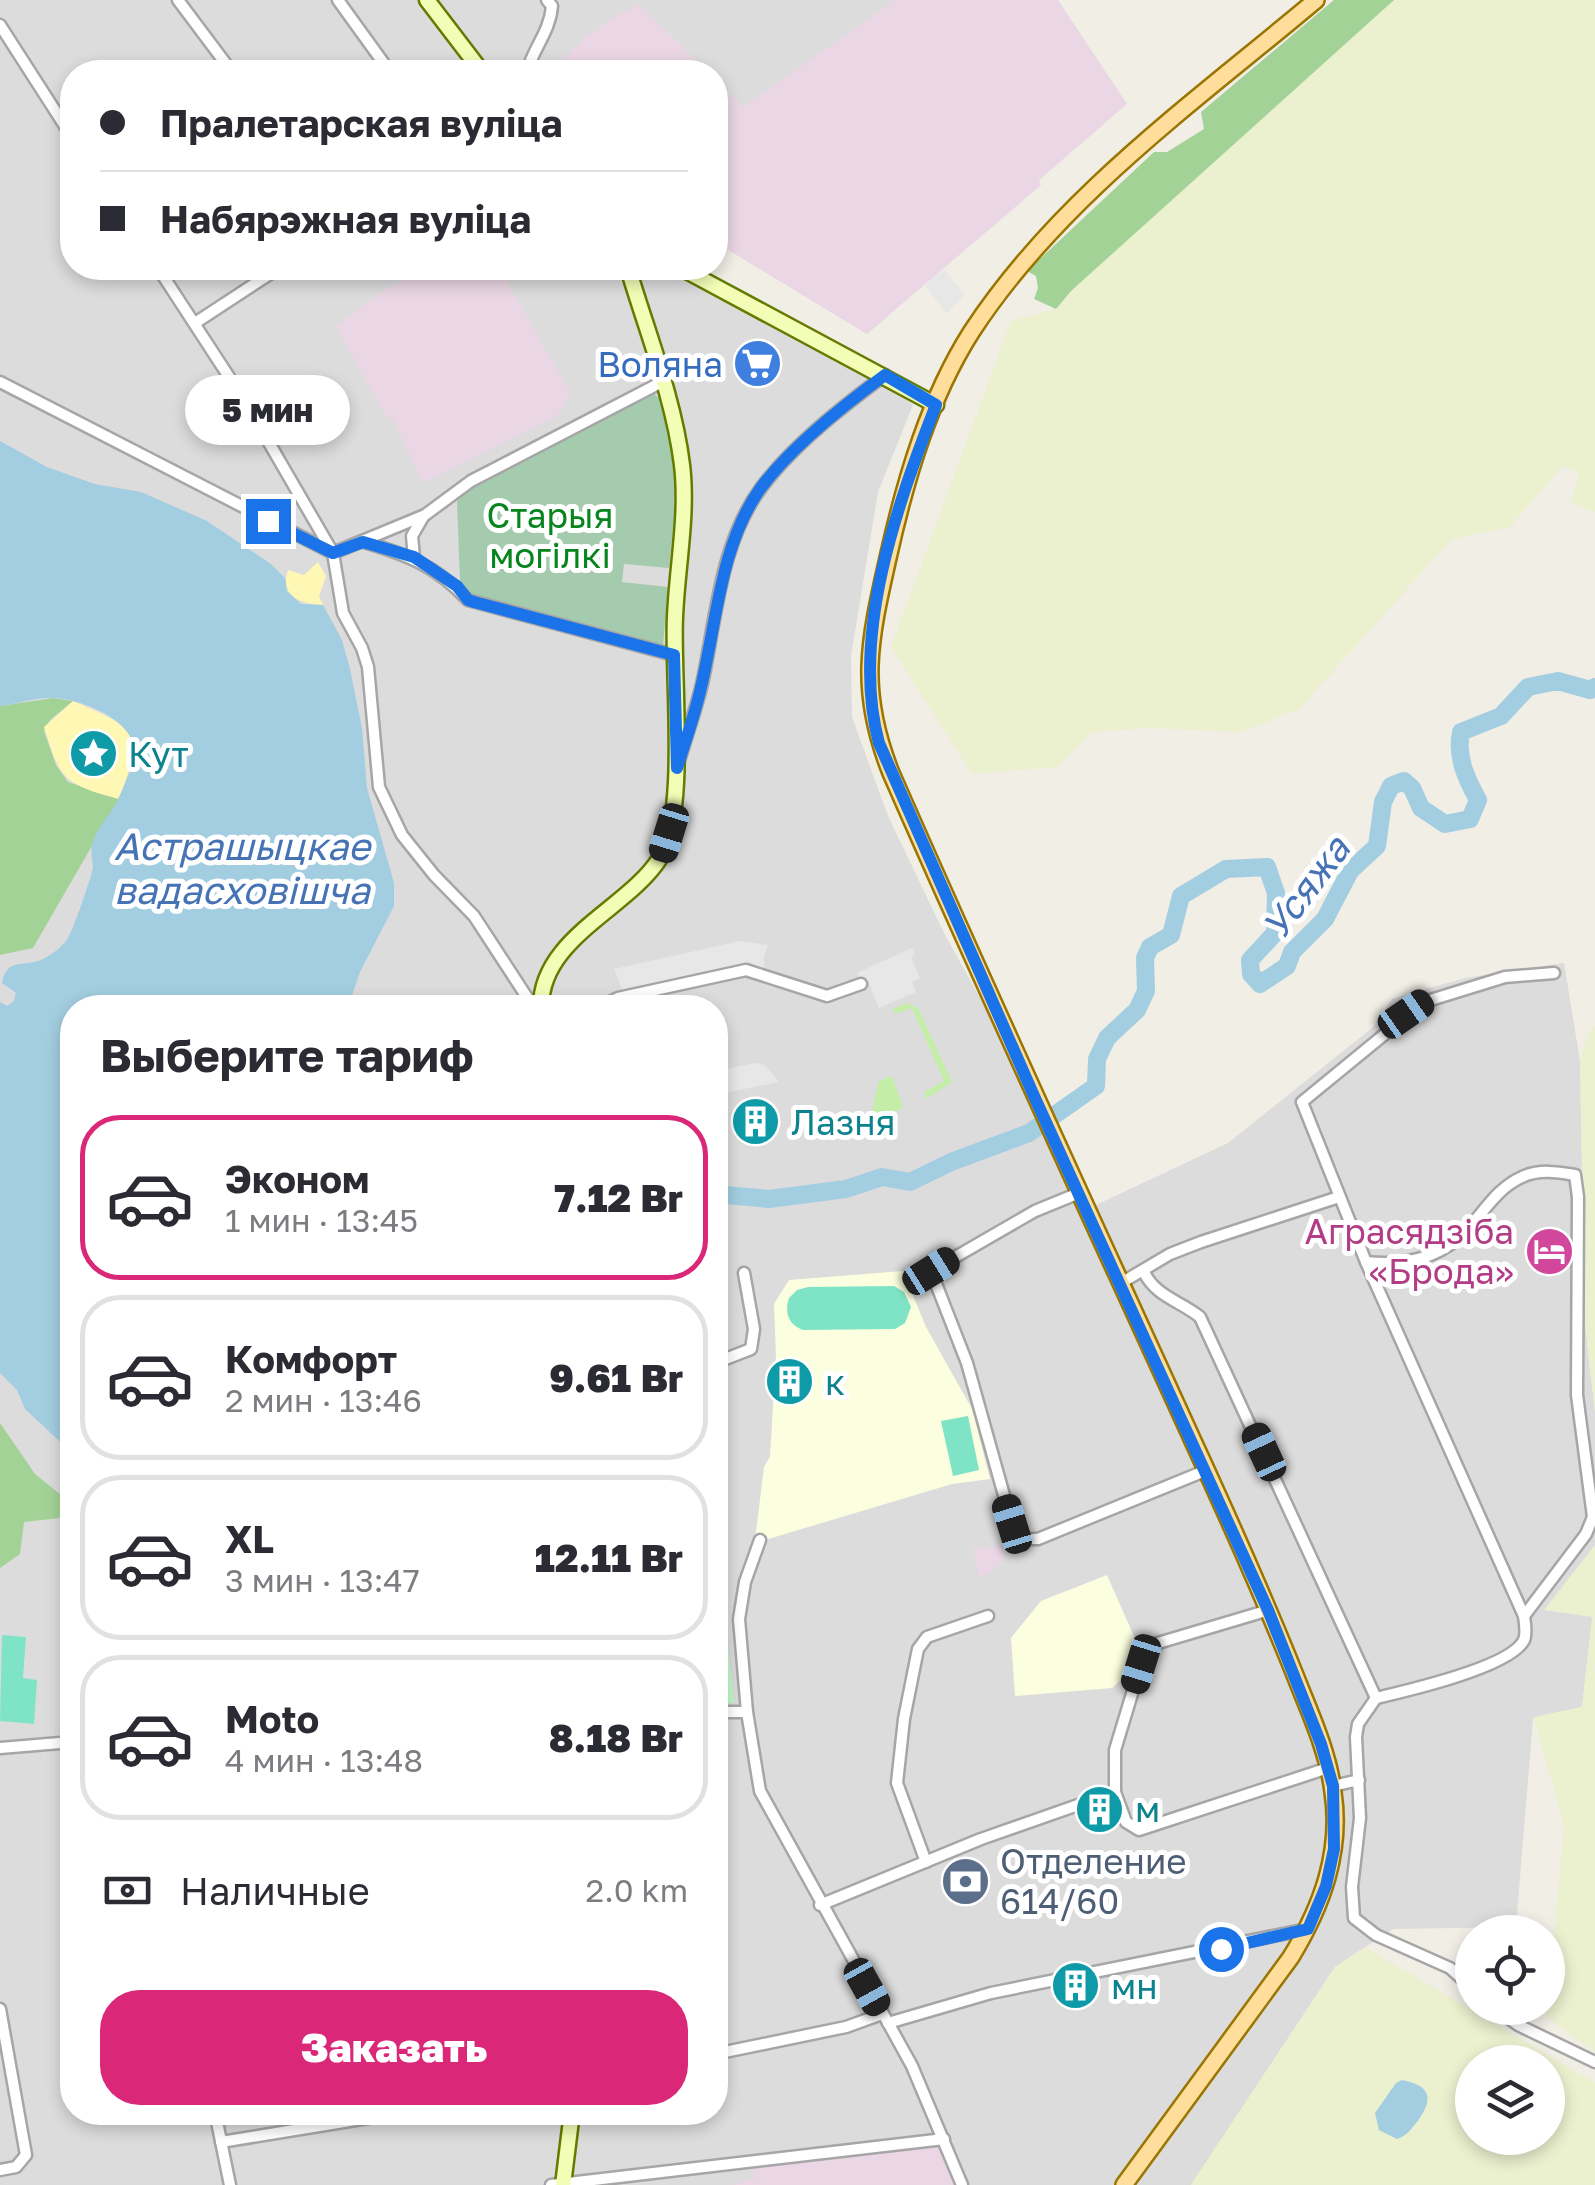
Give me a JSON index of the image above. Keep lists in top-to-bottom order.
{
  "water": ["Астрашыцкае вадасховішча", "Усяжа"],
  "parks": ["Старыя могілкі"],
  "places": {
    "supermarket": ["Воляна"],
    "place": ["Кут"],
    "building": [
      "Лазня",
      "к",
      "м",
      "мн"
    ],
    "hotel": ["Аграсядзіба «Брода»"],
    "bank": ["Отделение 614/60"]
  },
  "page": {
    "banner": ["Пралетарская вуліца", "Набярэжная вуліца"],
    "bubble": "5 мин",
    "heading": "Выберите тариф",
    "list": [
      {
        "name": "Эконом",
        "note": "1 мин · 13:45",
        "value": "7.12 Br"
      },
      {
        "name": "Комфорт",
        "note": "2 мин · 13:46",
        "value": "9.61 Br"
      },
      {
        "name": "XL",
        "note": "3 мин · 13:47",
        "value": "12.11 Br"
      },
      {
        "name": "Moto",
        "note": "4 мин · 13:48",
        "value": "8.18 Br"
      }
    ],
    "pay": ["Наличные", "2.0 km"],
    "buttons": "Заказать"
  }
}
